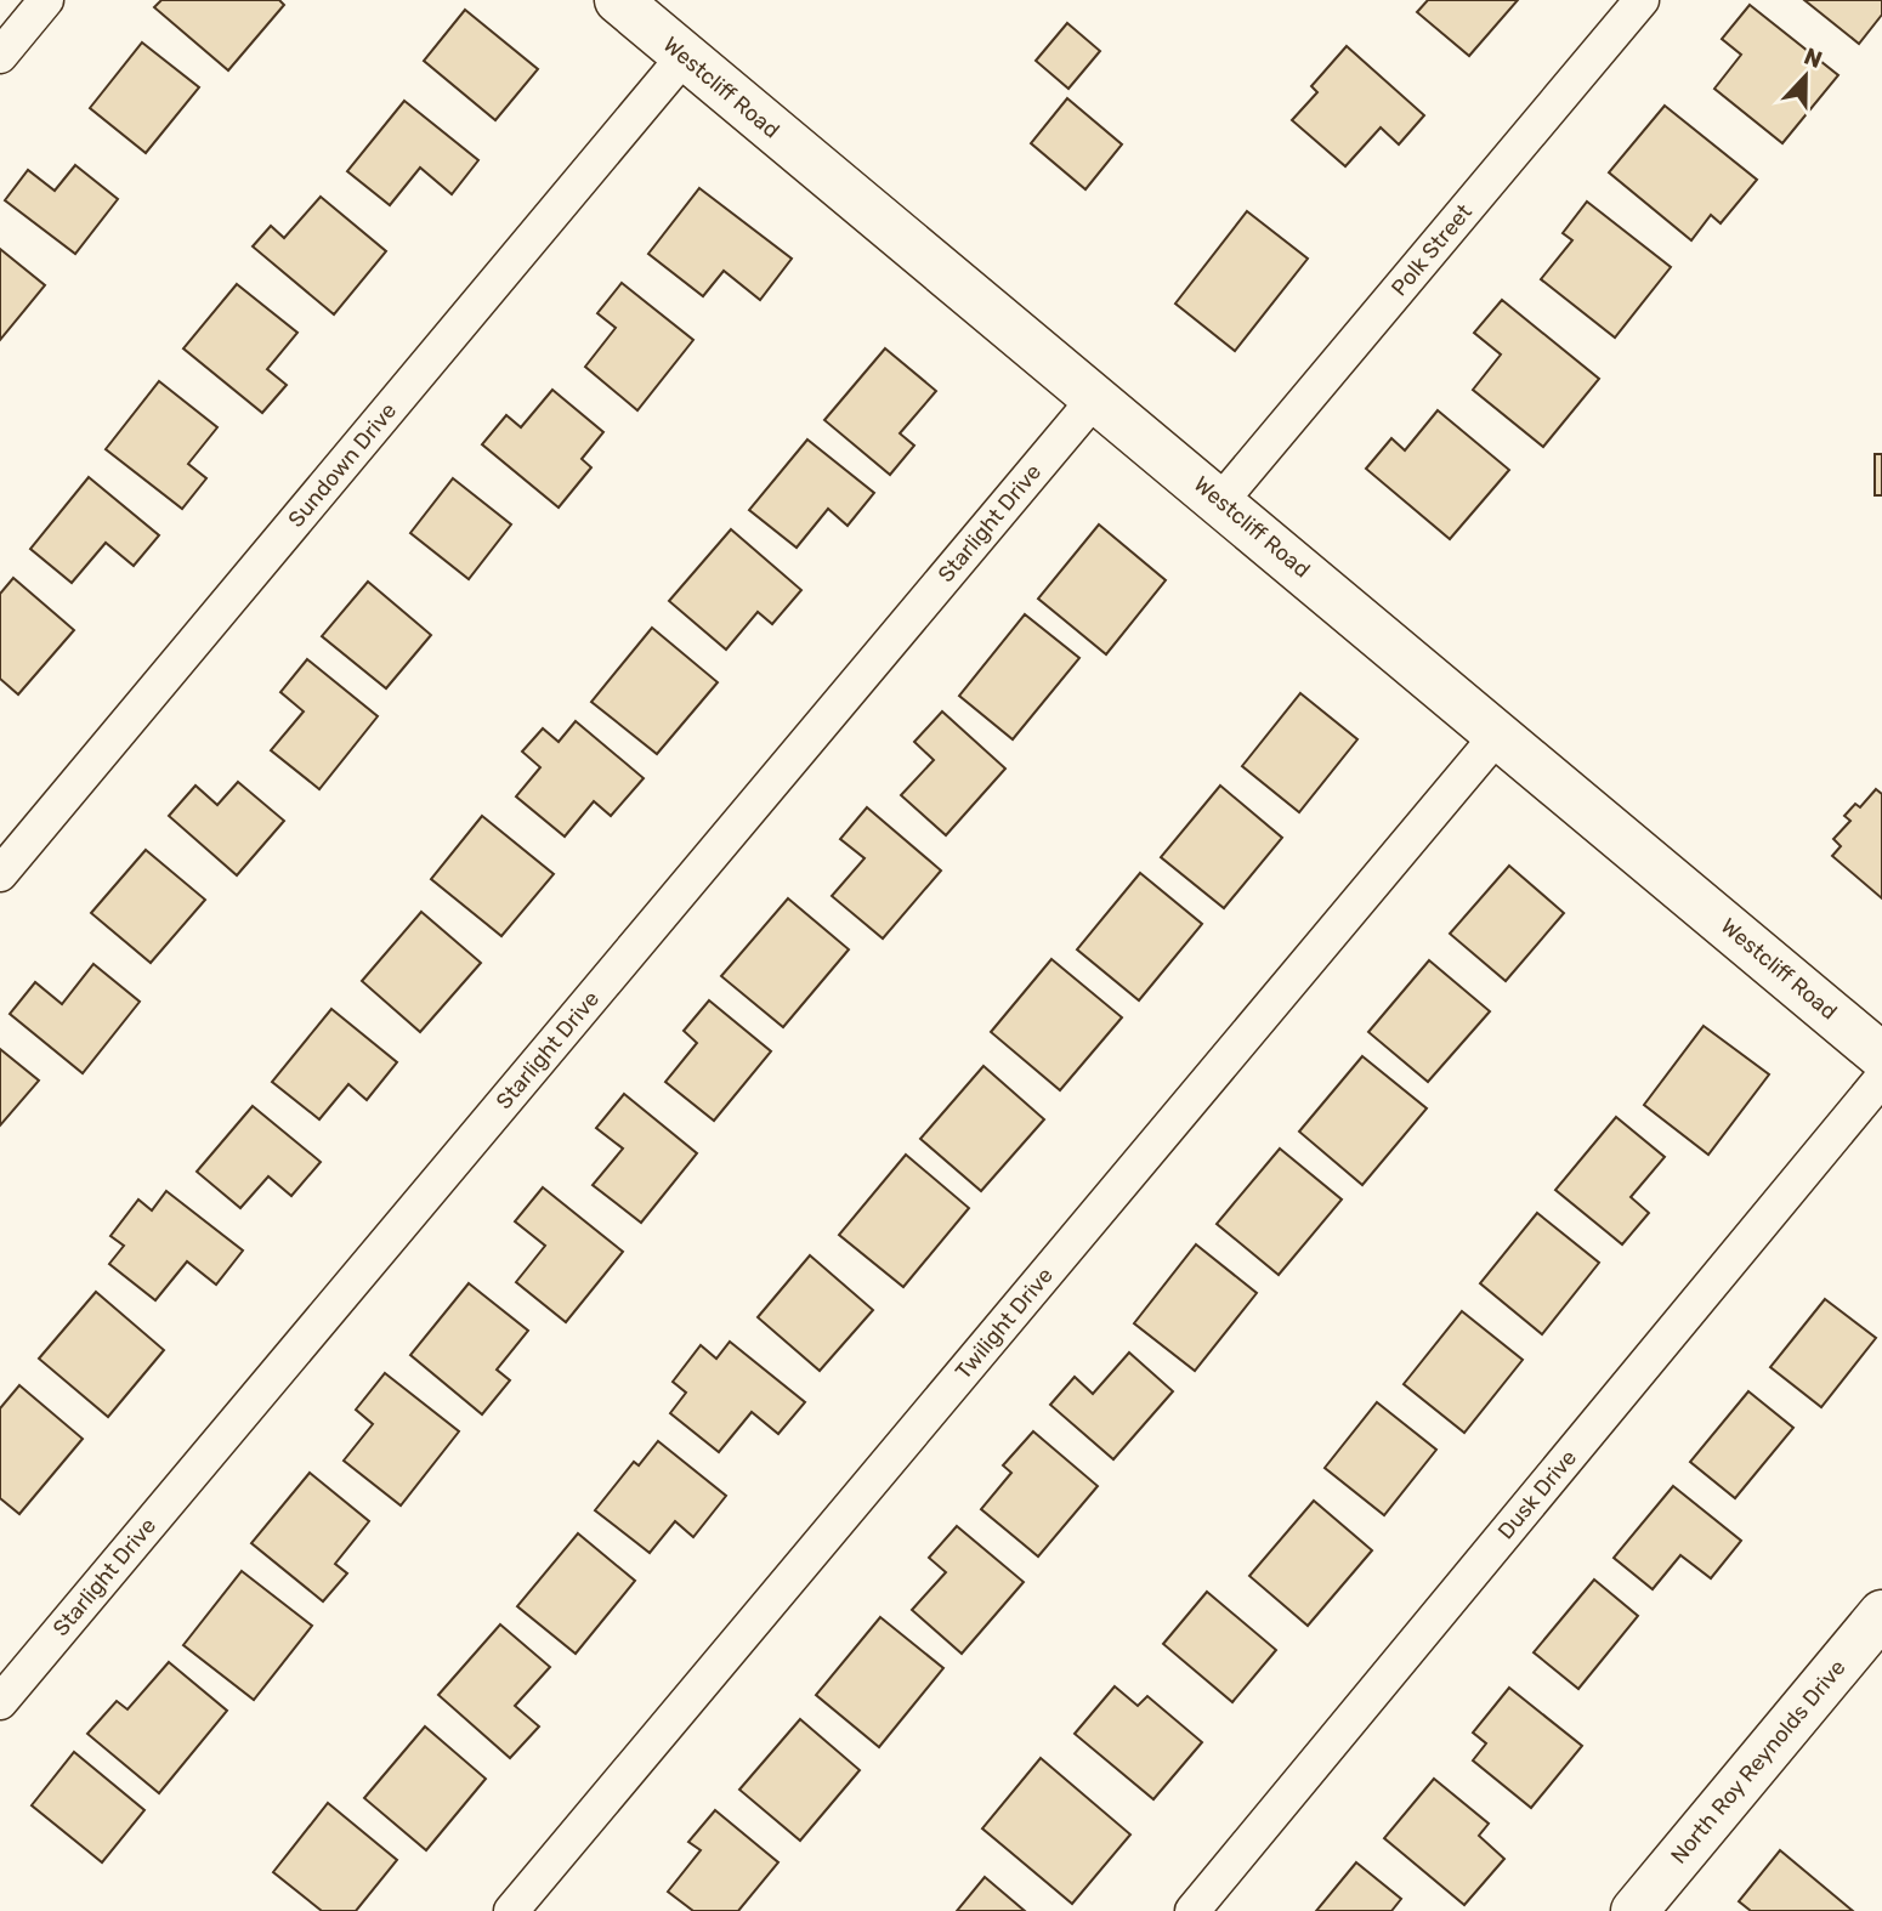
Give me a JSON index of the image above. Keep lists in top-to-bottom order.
{
  "streets": {
    "street": [
      "Westcliff Road",
      "Polk Street",
      "Sundown Drive",
      "Starlight Drive",
      "Twilight Drive",
      "Dusk Drive",
      "North Roy Reynolds Drive"
    ]
  },
  "crossings": [
    ["Westcliff Road", "Polk Street"],
    ["Westcliff Road", "Sundown Drive"],
    ["Westcliff Road", "Starlight Drive"],
    ["Westcliff Road", "Twilight Drive"]
  ],
  "north": "top"
}
